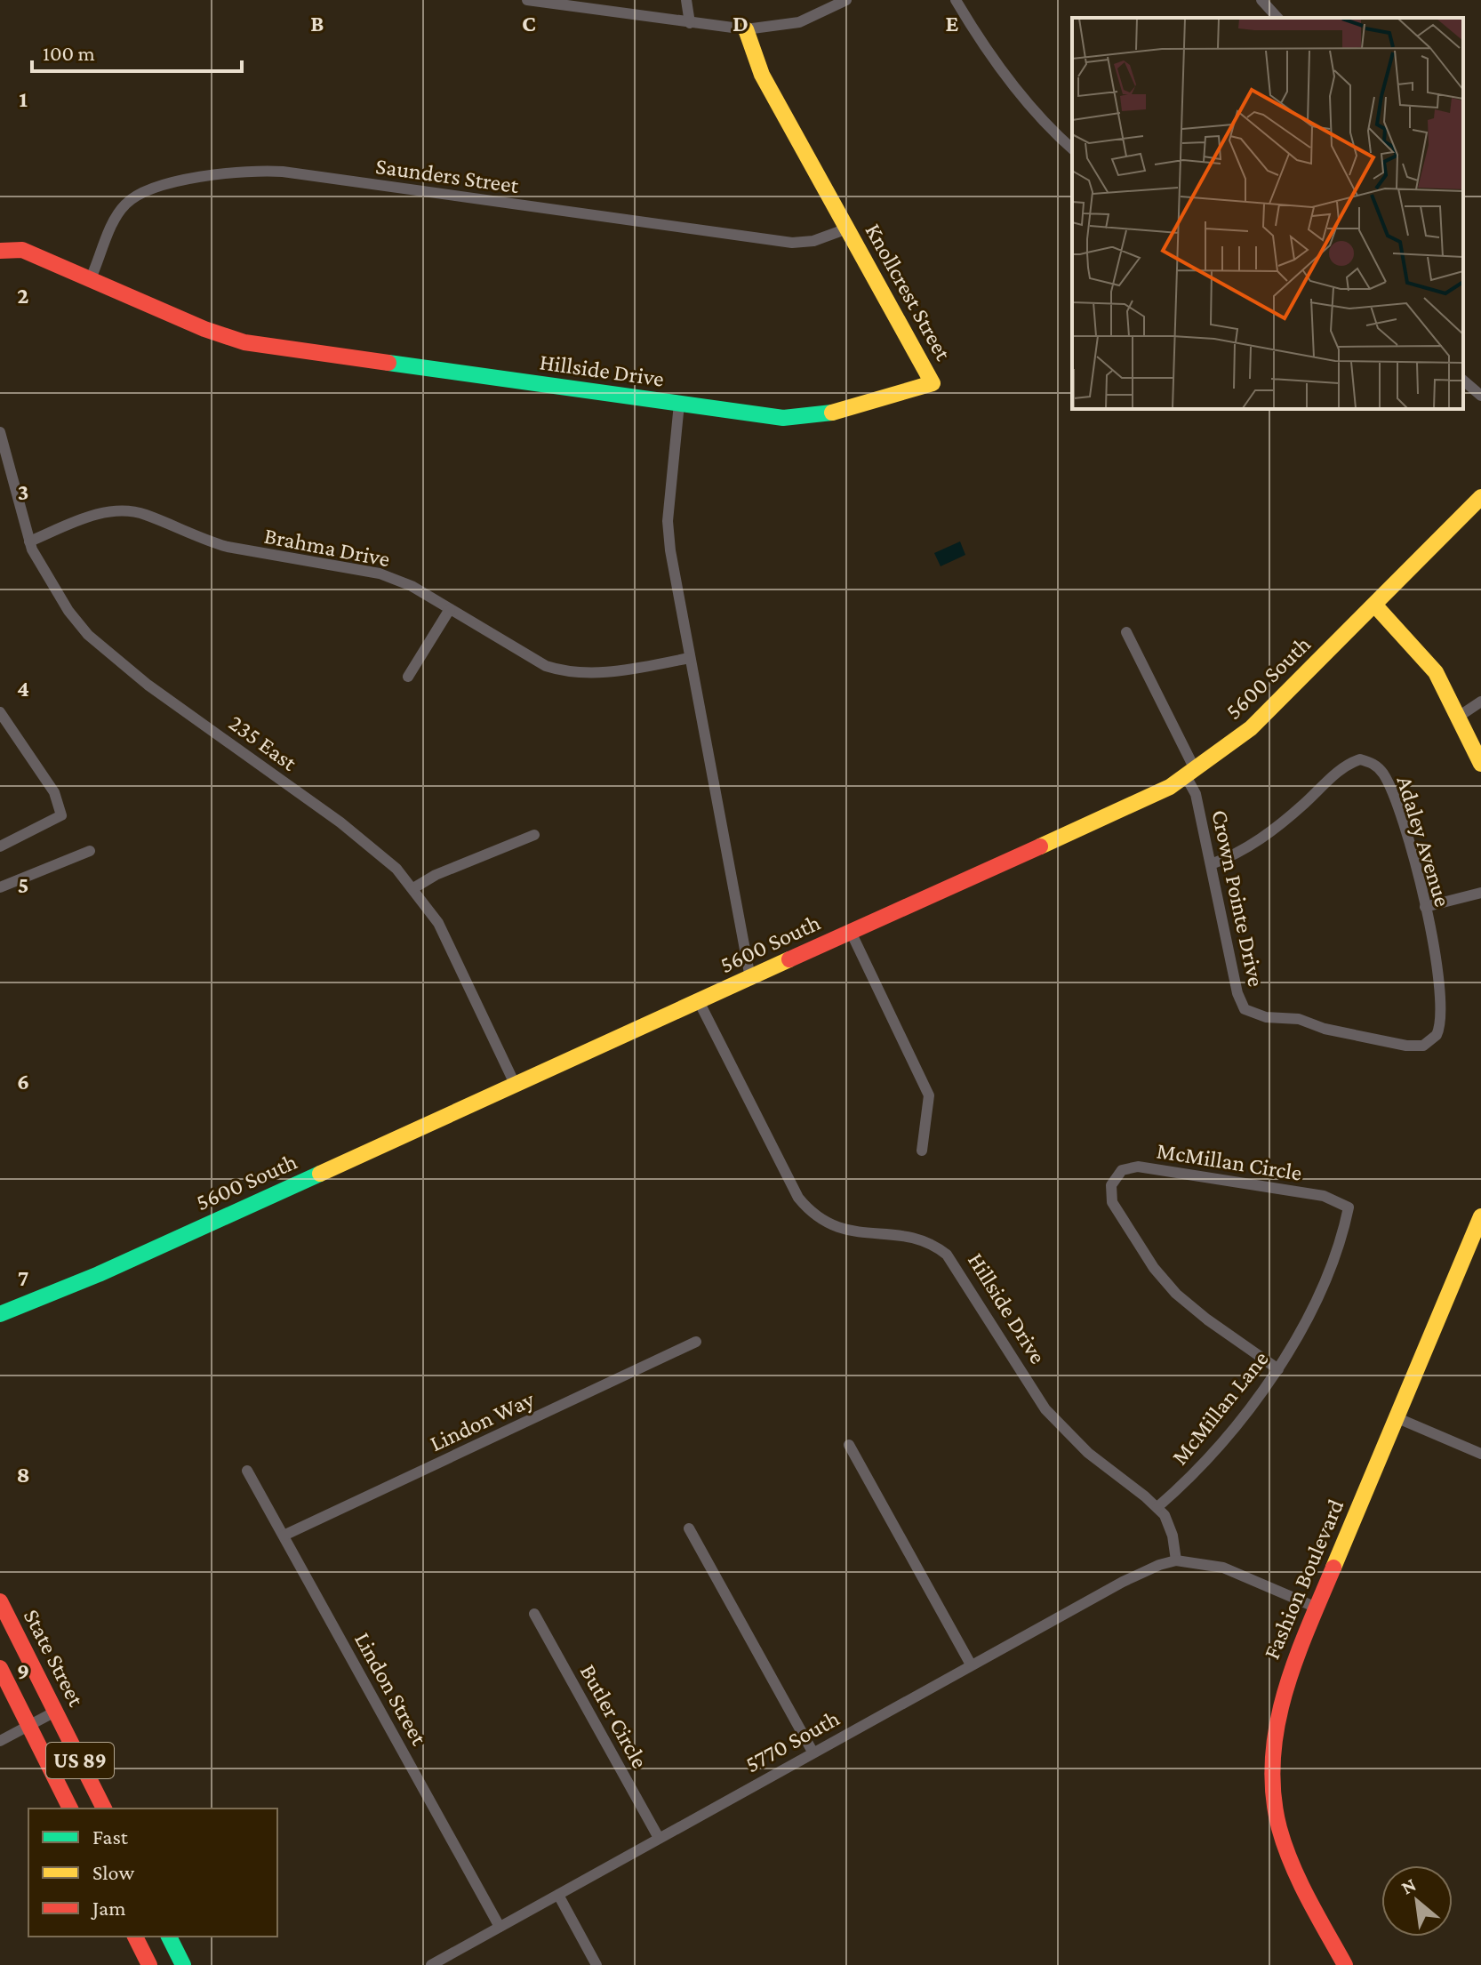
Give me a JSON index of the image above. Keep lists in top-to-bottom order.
{
  "streets": {
    "street": [
      "Saunders Street",
      "Knollcrest Street",
      "Hillside Drive",
      "Brahma Drive",
      "5600 South",
      "235 East",
      "Adaley Avenue",
      "Crown Pointe Drive",
      "McMillan Circle",
      "McMillan Lane",
      "Lindon Way",
      "Fashion Boulevard",
      "State Street",
      "Lindon Street",
      "Butler Circle",
      "5770 South",
      "US 89"
    ]
  },
  "crossings": [
    ["Saunders Street", "Knollcrest Street"],
    ["Saunders Street", "Hillside Drive"],
    ["Knollcrest Street", "Hillside Drive"],
    ["Hillside Drive", "Brahma Drive"],
    ["Hillside Drive", "5600 South"],
    ["Hillside Drive", "McMillan Lane"],
    ["Hillside Drive", "5770 South"],
    ["Brahma Drive", "235 East"],
    ["5600 South", "235 East"],
    ["5600 South", "Crown Pointe Drive"],
    ["Adaley Avenue", "Crown Pointe Drive"],
    ["McMillan Circle", "McMillan Lane"],
    ["Lindon Way", "Lindon Street"],
    ["Lindon Street", "5770 South"],
    ["Butler Circle", "5770 South"]
  ],
  "legend": ["Fast", "Slow", "Jam"],
  "scale_bar": "100 m",
  "north": "top left",
  "grid": {
    "columns": [
      "B",
      "C",
      "D",
      "E"
    ],
    "rows": [
      "1",
      "2",
      "3",
      "4",
      "5",
      "6",
      "7",
      "8",
      "9"
    ]
  }
}
